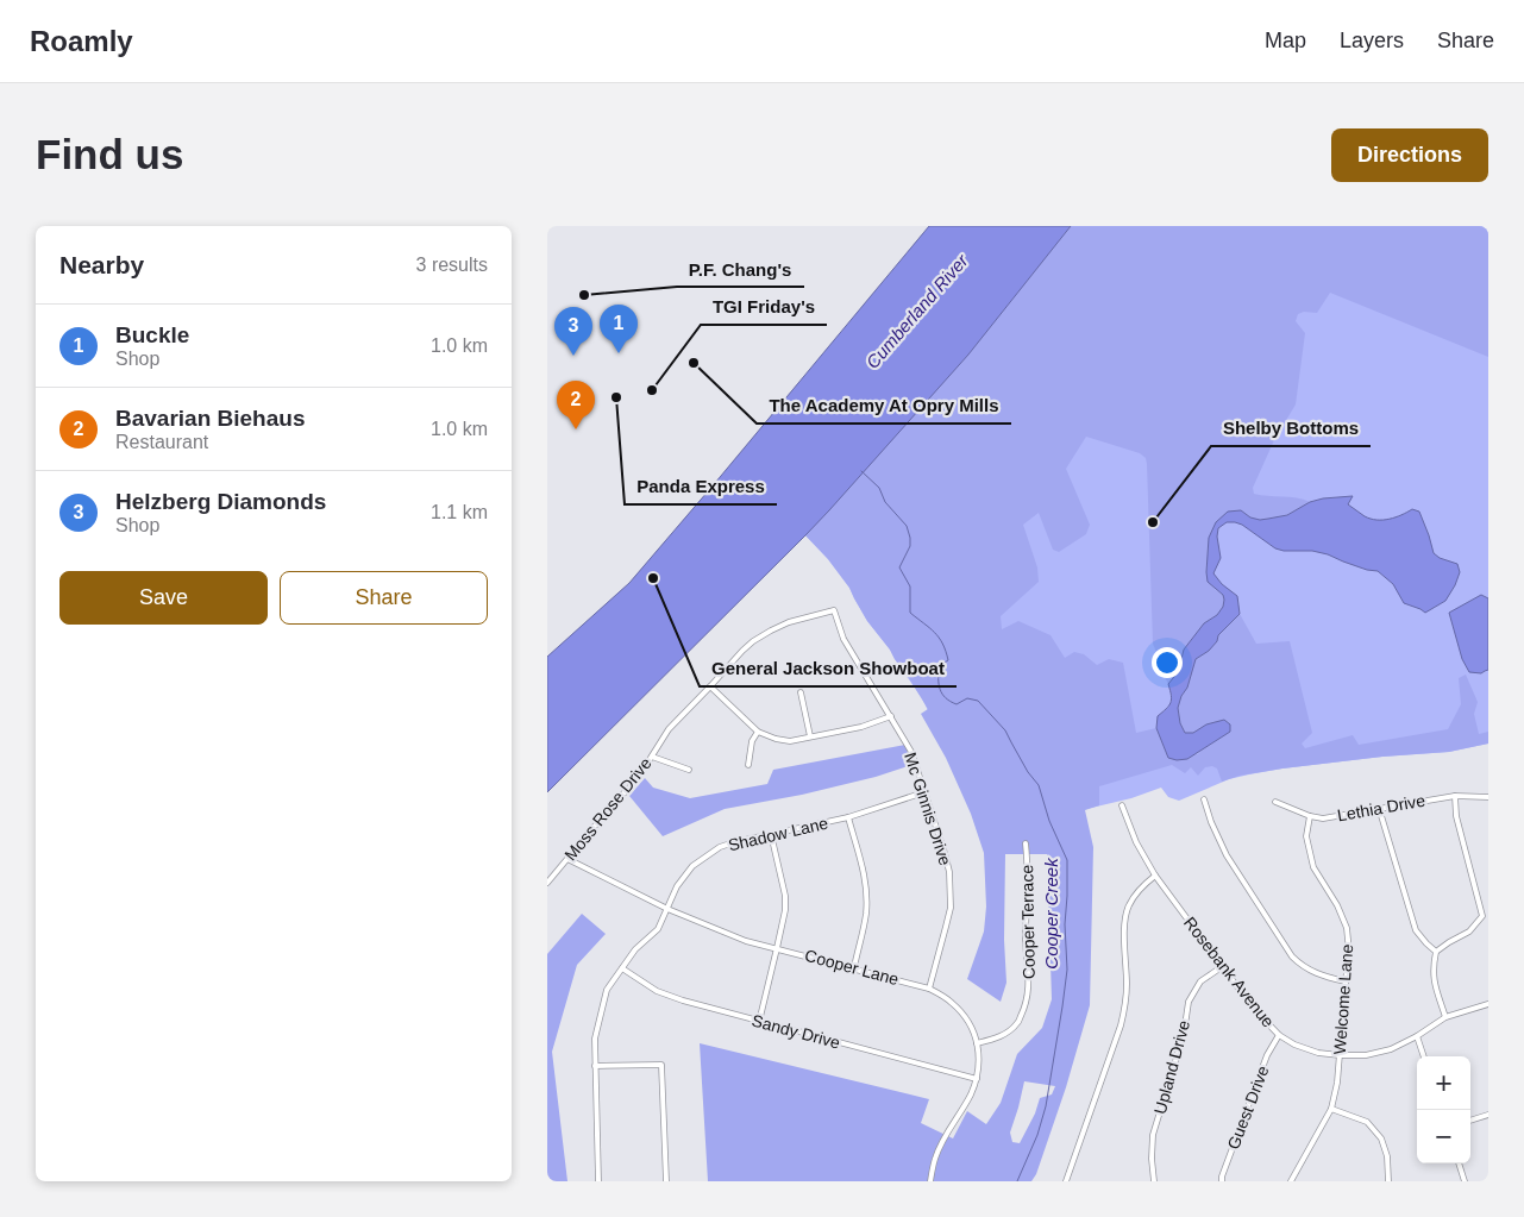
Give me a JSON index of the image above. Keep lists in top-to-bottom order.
{
  "streets": {
    "street": [
      "Lethia Drive",
      "Moss Rose Drive",
      "Mc Ginnis Drive",
      "Shadow Lane",
      "Cooper Terrace",
      "Cooper Lane",
      "Rosebank Avenue",
      "Welcome Lane",
      "Sandy Drive",
      "Upland Drive",
      "Guest Drive"
    ]
  },
  "crossings": [
    ["Lethia Drive", "Welcome Lane"],
    ["Moss Rose Drive", "Mc Ginnis Drive"],
    ["Moss Rose Drive", "Cooper Lane"],
    ["Mc Ginnis Drive", "Shadow Lane"],
    ["Mc Ginnis Drive", "Cooper Lane"],
    ["Shadow Lane", "Cooper Lane"],
    ["Shadow Lane", "Sandy Drive"],
    ["Cooper Terrace", "Cooper Lane"],
    ["Cooper Lane", "Sandy Drive"],
    ["Rosebank Avenue", "Welcome Lane"],
    ["Rosebank Avenue", "Upland Drive"],
    ["Rosebank Avenue", "Guest Drive"]
  ],
  "water": ["Cumberland River", "Cooper Creek"],
  "places": [
    "P.F. Chang's",
    "The Academy At Opry Mills",
    "TGI Friday's",
    "Panda Express",
    "Shelby Bottoms",
    "General Jackson Showboat"
  ],
  "page": {
    "header": "Roamly",
    "nav": ["Map", "Layers", "Share"],
    "buttons": [
      "Directions",
      ["Save", "Share"]
    ],
    "title": "Find us",
    "heading": ["Nearby", "3 results"],
    "list": [
      {
        "mark": "1",
        "name": "Buckle",
        "note": "Shop",
        "value": "1.0 km"
      },
      {
        "mark": "2",
        "name": "Bavarian Biehaus",
        "note": "Restaurant",
        "value": "1.0 km"
      },
      {
        "mark": "3",
        "name": "Helzberg Diamonds",
        "note": "Shop",
        "value": "1.1 km"
      }
    ],
    "pins": ["1", "3", "2"],
    "map_buttons": ["+", "−"]
  }
}
